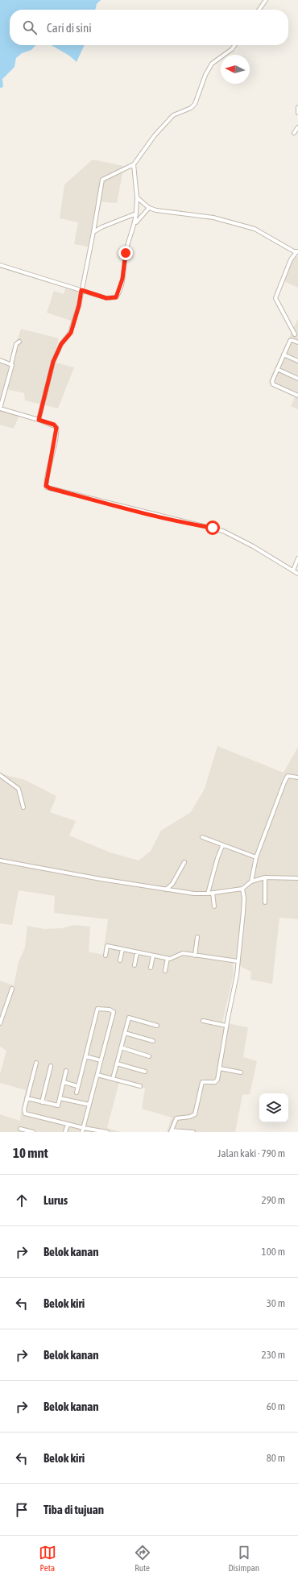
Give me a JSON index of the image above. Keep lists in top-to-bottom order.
{
  "north": "left",
  "page": {
    "search": "Cari di sini",
    "heading": ["10 mnt", "Jalan kaki · 790 m"],
    "list": [
      ["Lurus", "290 m"],
      ["Belok kanan", "100 m"],
      ["Belok kiri", "30 m"],
      ["Belok kanan", "230 m"],
      ["Belok kanan", "60 m"],
      ["Belok kiri", "80 m"],
      "Tiba di tujuan"
    ],
    "nav": ["Peta", "Rute", "Disimpan"]
  }
}
